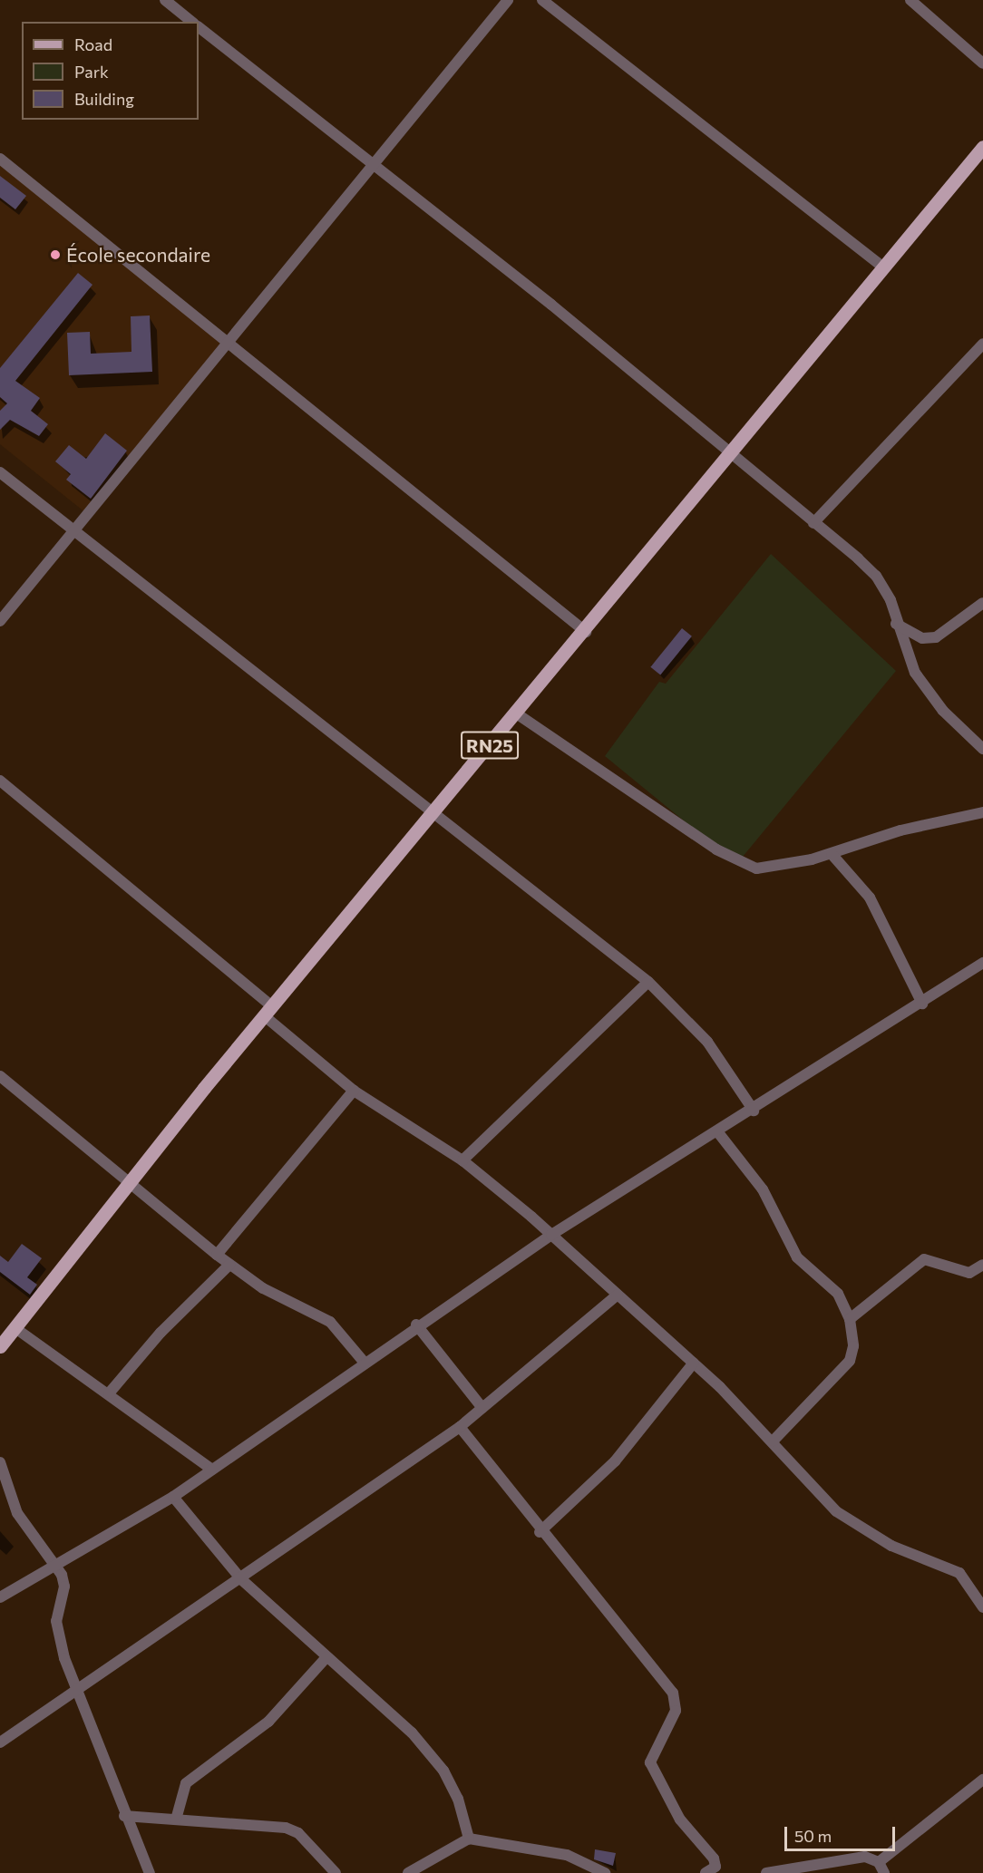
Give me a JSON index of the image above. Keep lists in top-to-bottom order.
{
  "streets": {
    "main road": ["RN25"]
  },
  "places": ["École secondaire"],
  "legend": ["Road", "Park", "Building"],
  "scale_bar": "50 m"
}
